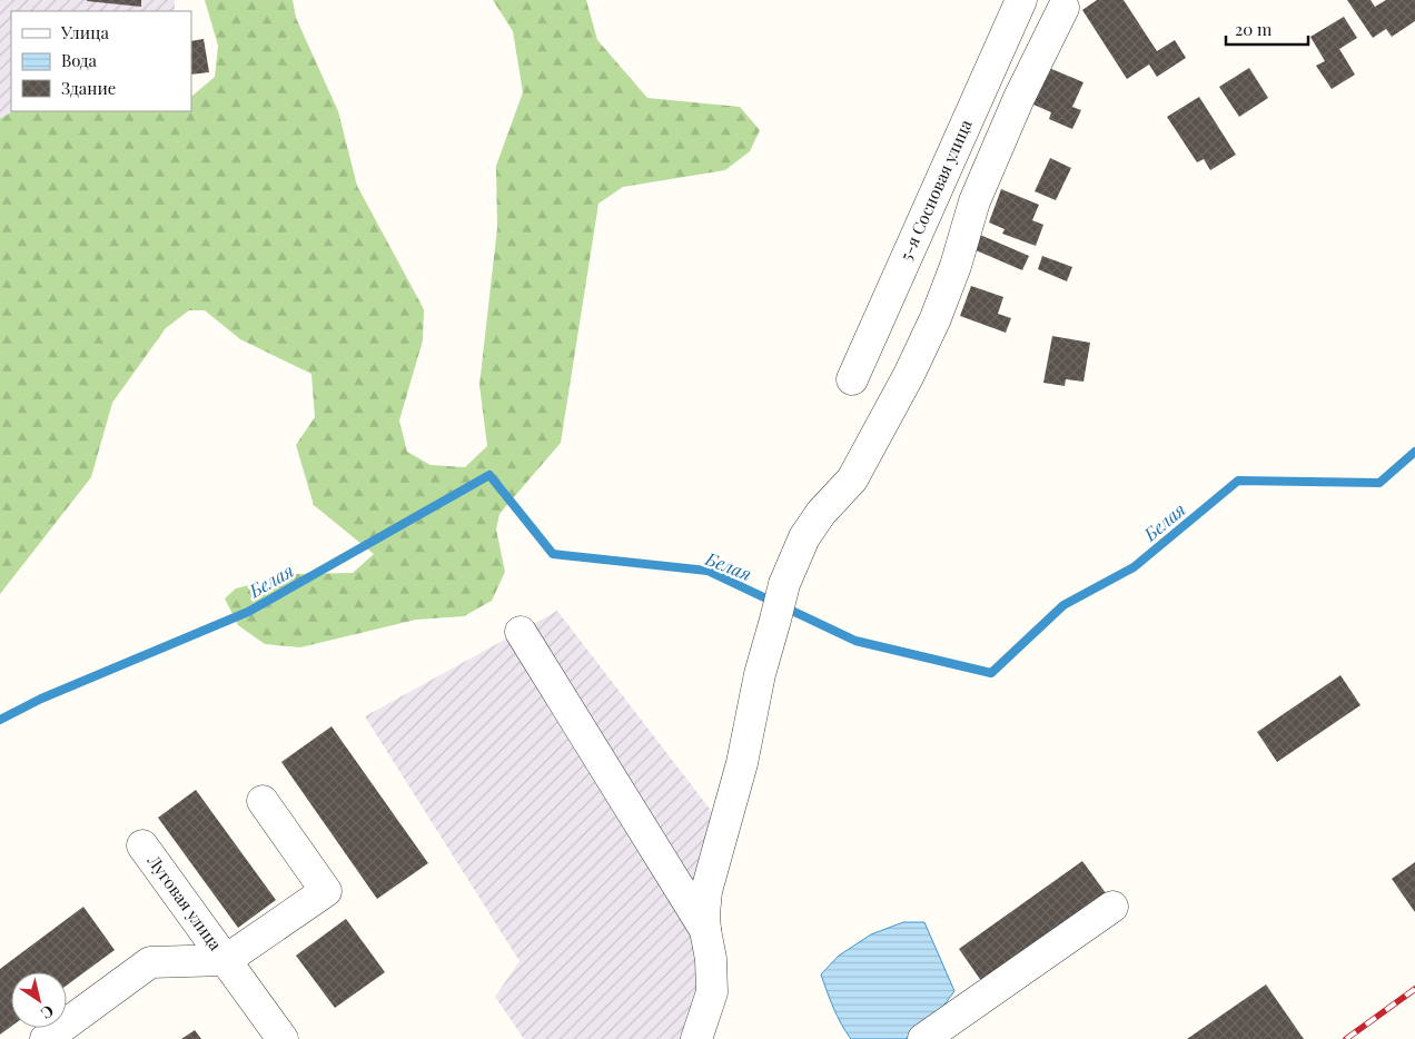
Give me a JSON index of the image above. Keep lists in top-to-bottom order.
{
  "streets": {
    "street": ["5-я Сосновая улица", "Луговая улица"]
  },
  "water": ["Белая"],
  "legend": ["Улица", "Вода", "Здание"],
  "scale_bar": "20 m",
  "north": "bottom right"
}
